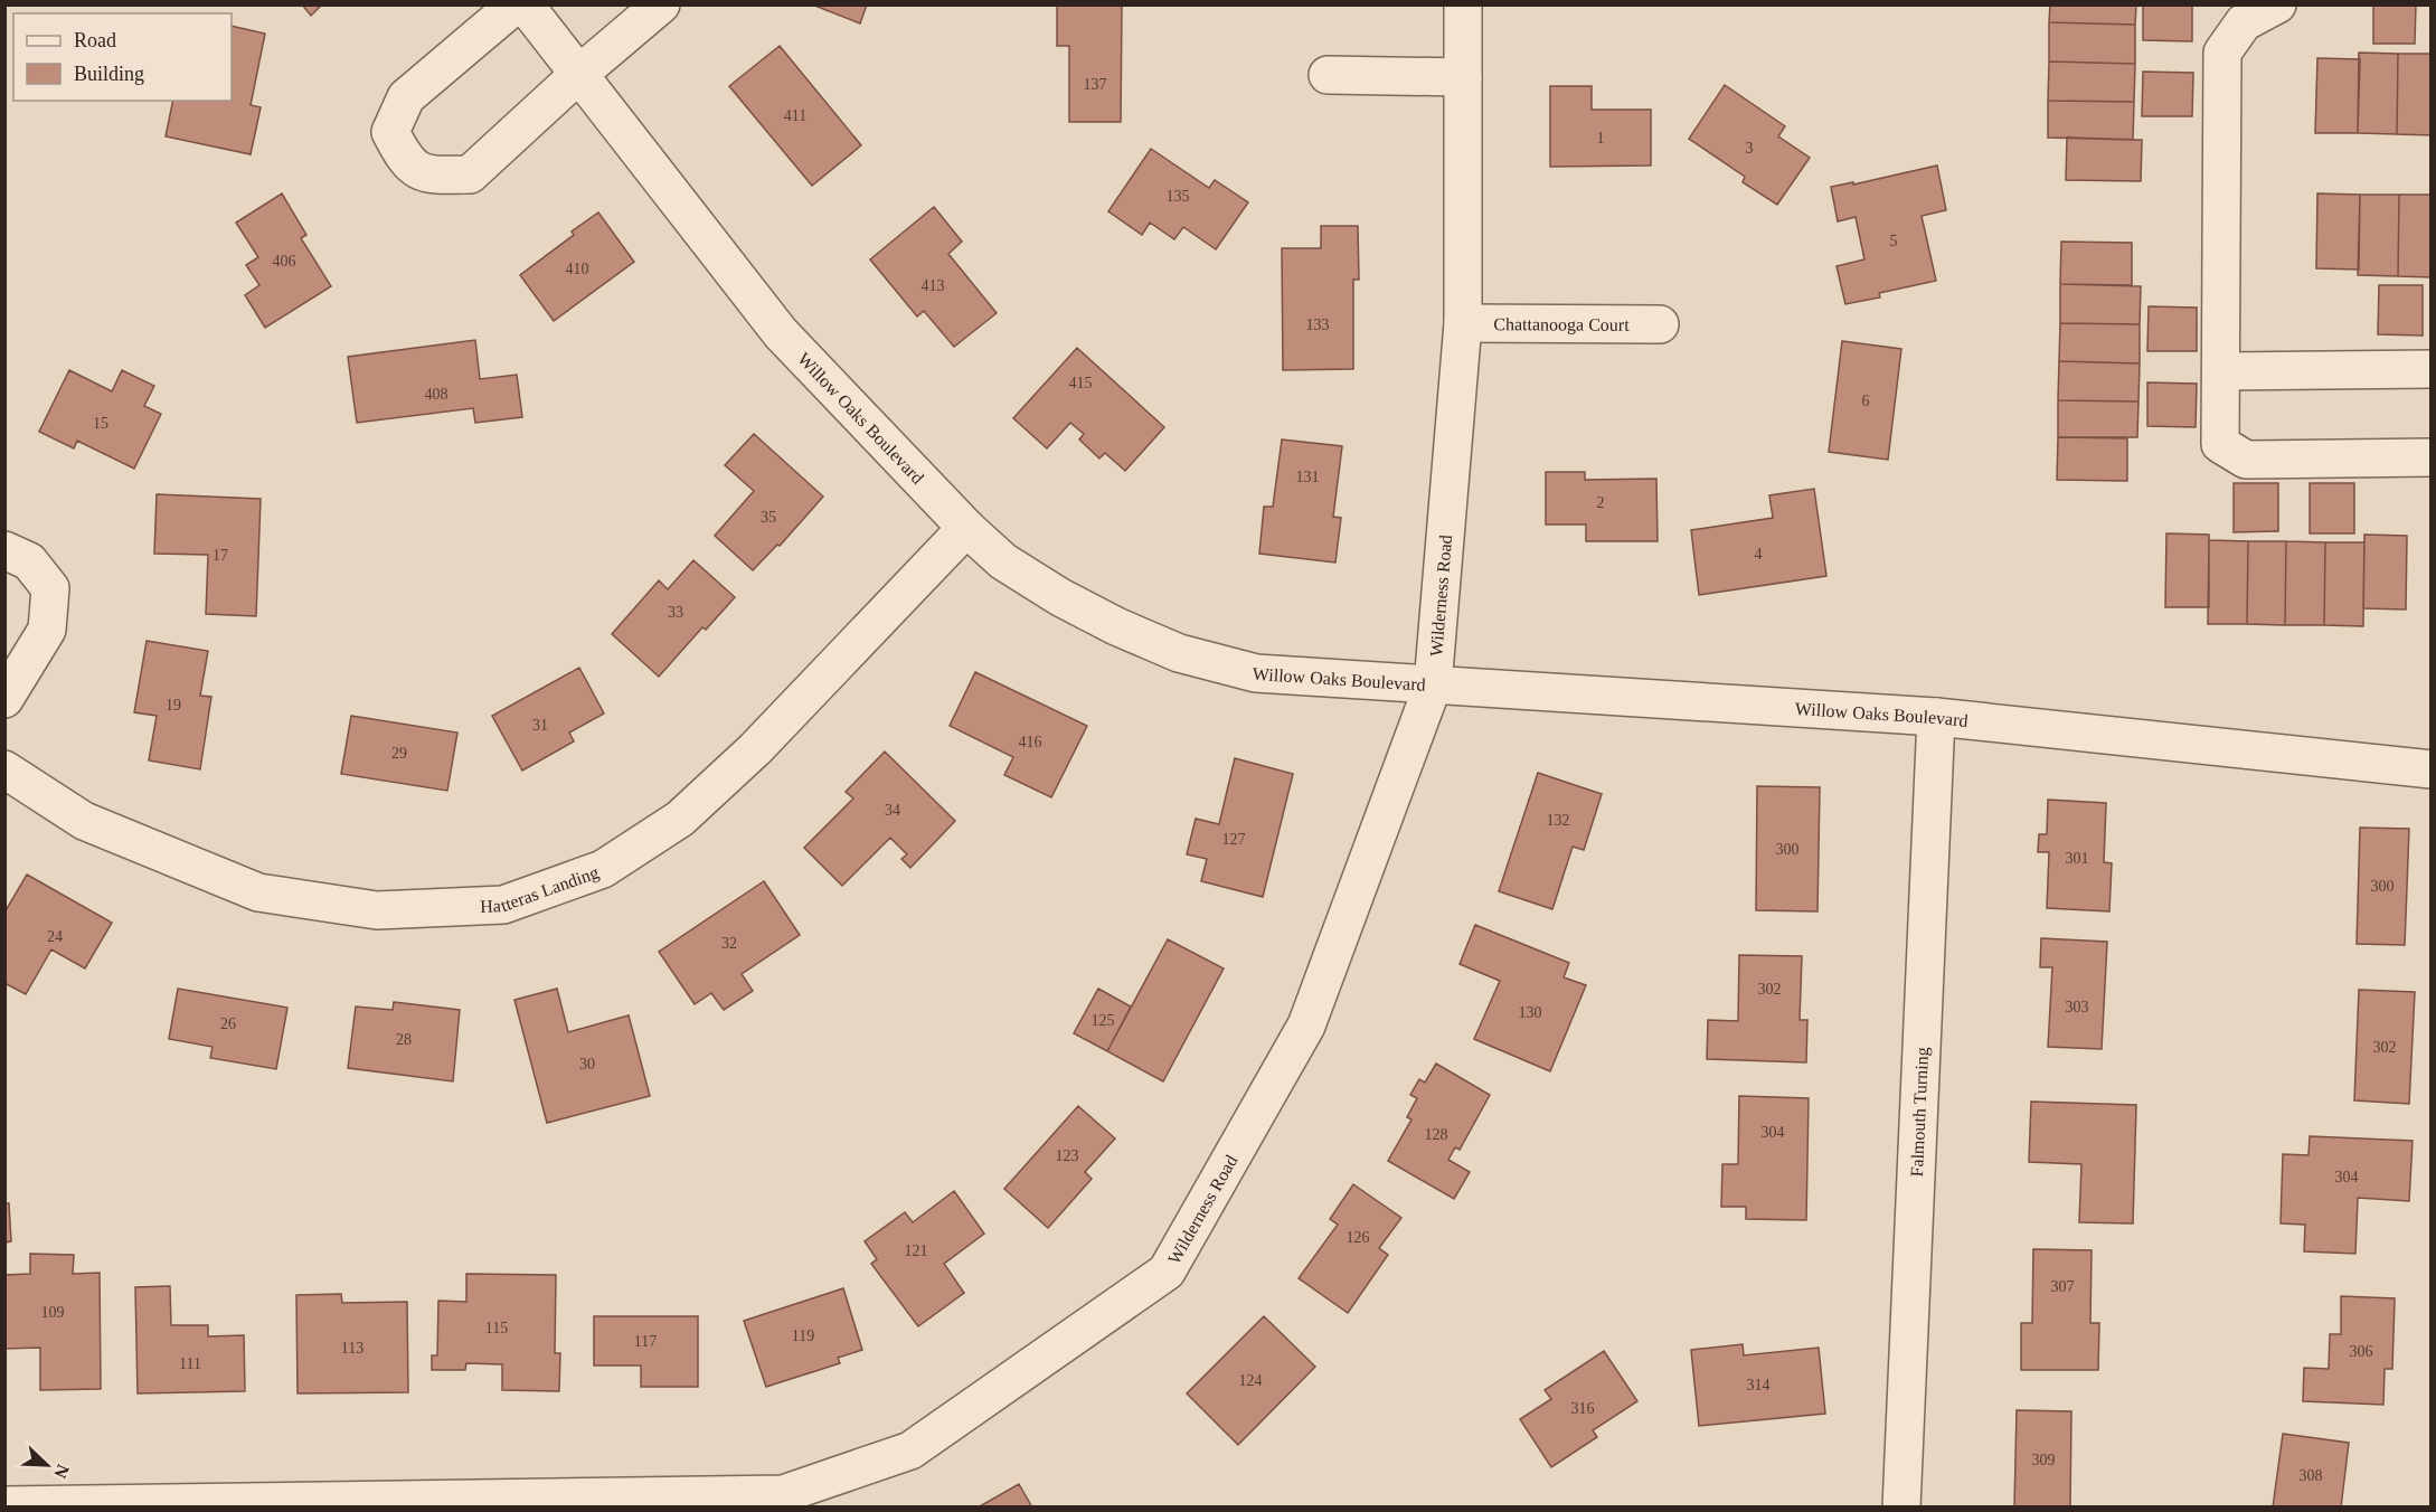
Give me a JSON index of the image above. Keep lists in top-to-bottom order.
{
  "streets": {
    "street": [
      "Chattanooga Court",
      "Willow Oaks Boulevard",
      "Wilderness Road",
      "Hatteras Landing",
      "Falmouth Turning"
    ]
  },
  "crossings": [
    ["Chattanooga Court", "Wilderness Road"],
    ["Willow Oaks Boulevard", "Wilderness Road"],
    ["Willow Oaks Boulevard", "Hatteras Landing"],
    ["Willow Oaks Boulevard", "Falmouth Turning"]
  ],
  "house_numbers": [
    "137",
    "411",
    "1",
    "3",
    "135",
    "5",
    "406",
    "410",
    "413",
    "133",
    "415",
    "408",
    "6",
    "15",
    "131",
    "2",
    "35",
    "4",
    "17",
    "33",
    "19",
    "31",
    "416",
    "29",
    "34",
    "132",
    "127",
    "300",
    "301",
    "300",
    "24",
    "32",
    "302",
    "303",
    "130",
    "125",
    "26",
    "28",
    "302",
    "30",
    "304",
    "128",
    "123",
    "304",
    "126",
    "121",
    "307",
    "109",
    "115",
    "119",
    "117",
    "113",
    "306",
    "111",
    "124",
    "314",
    "316",
    "309",
    "308"
  ],
  "legend": ["Road", "Building"],
  "north": "bottom right"
}
